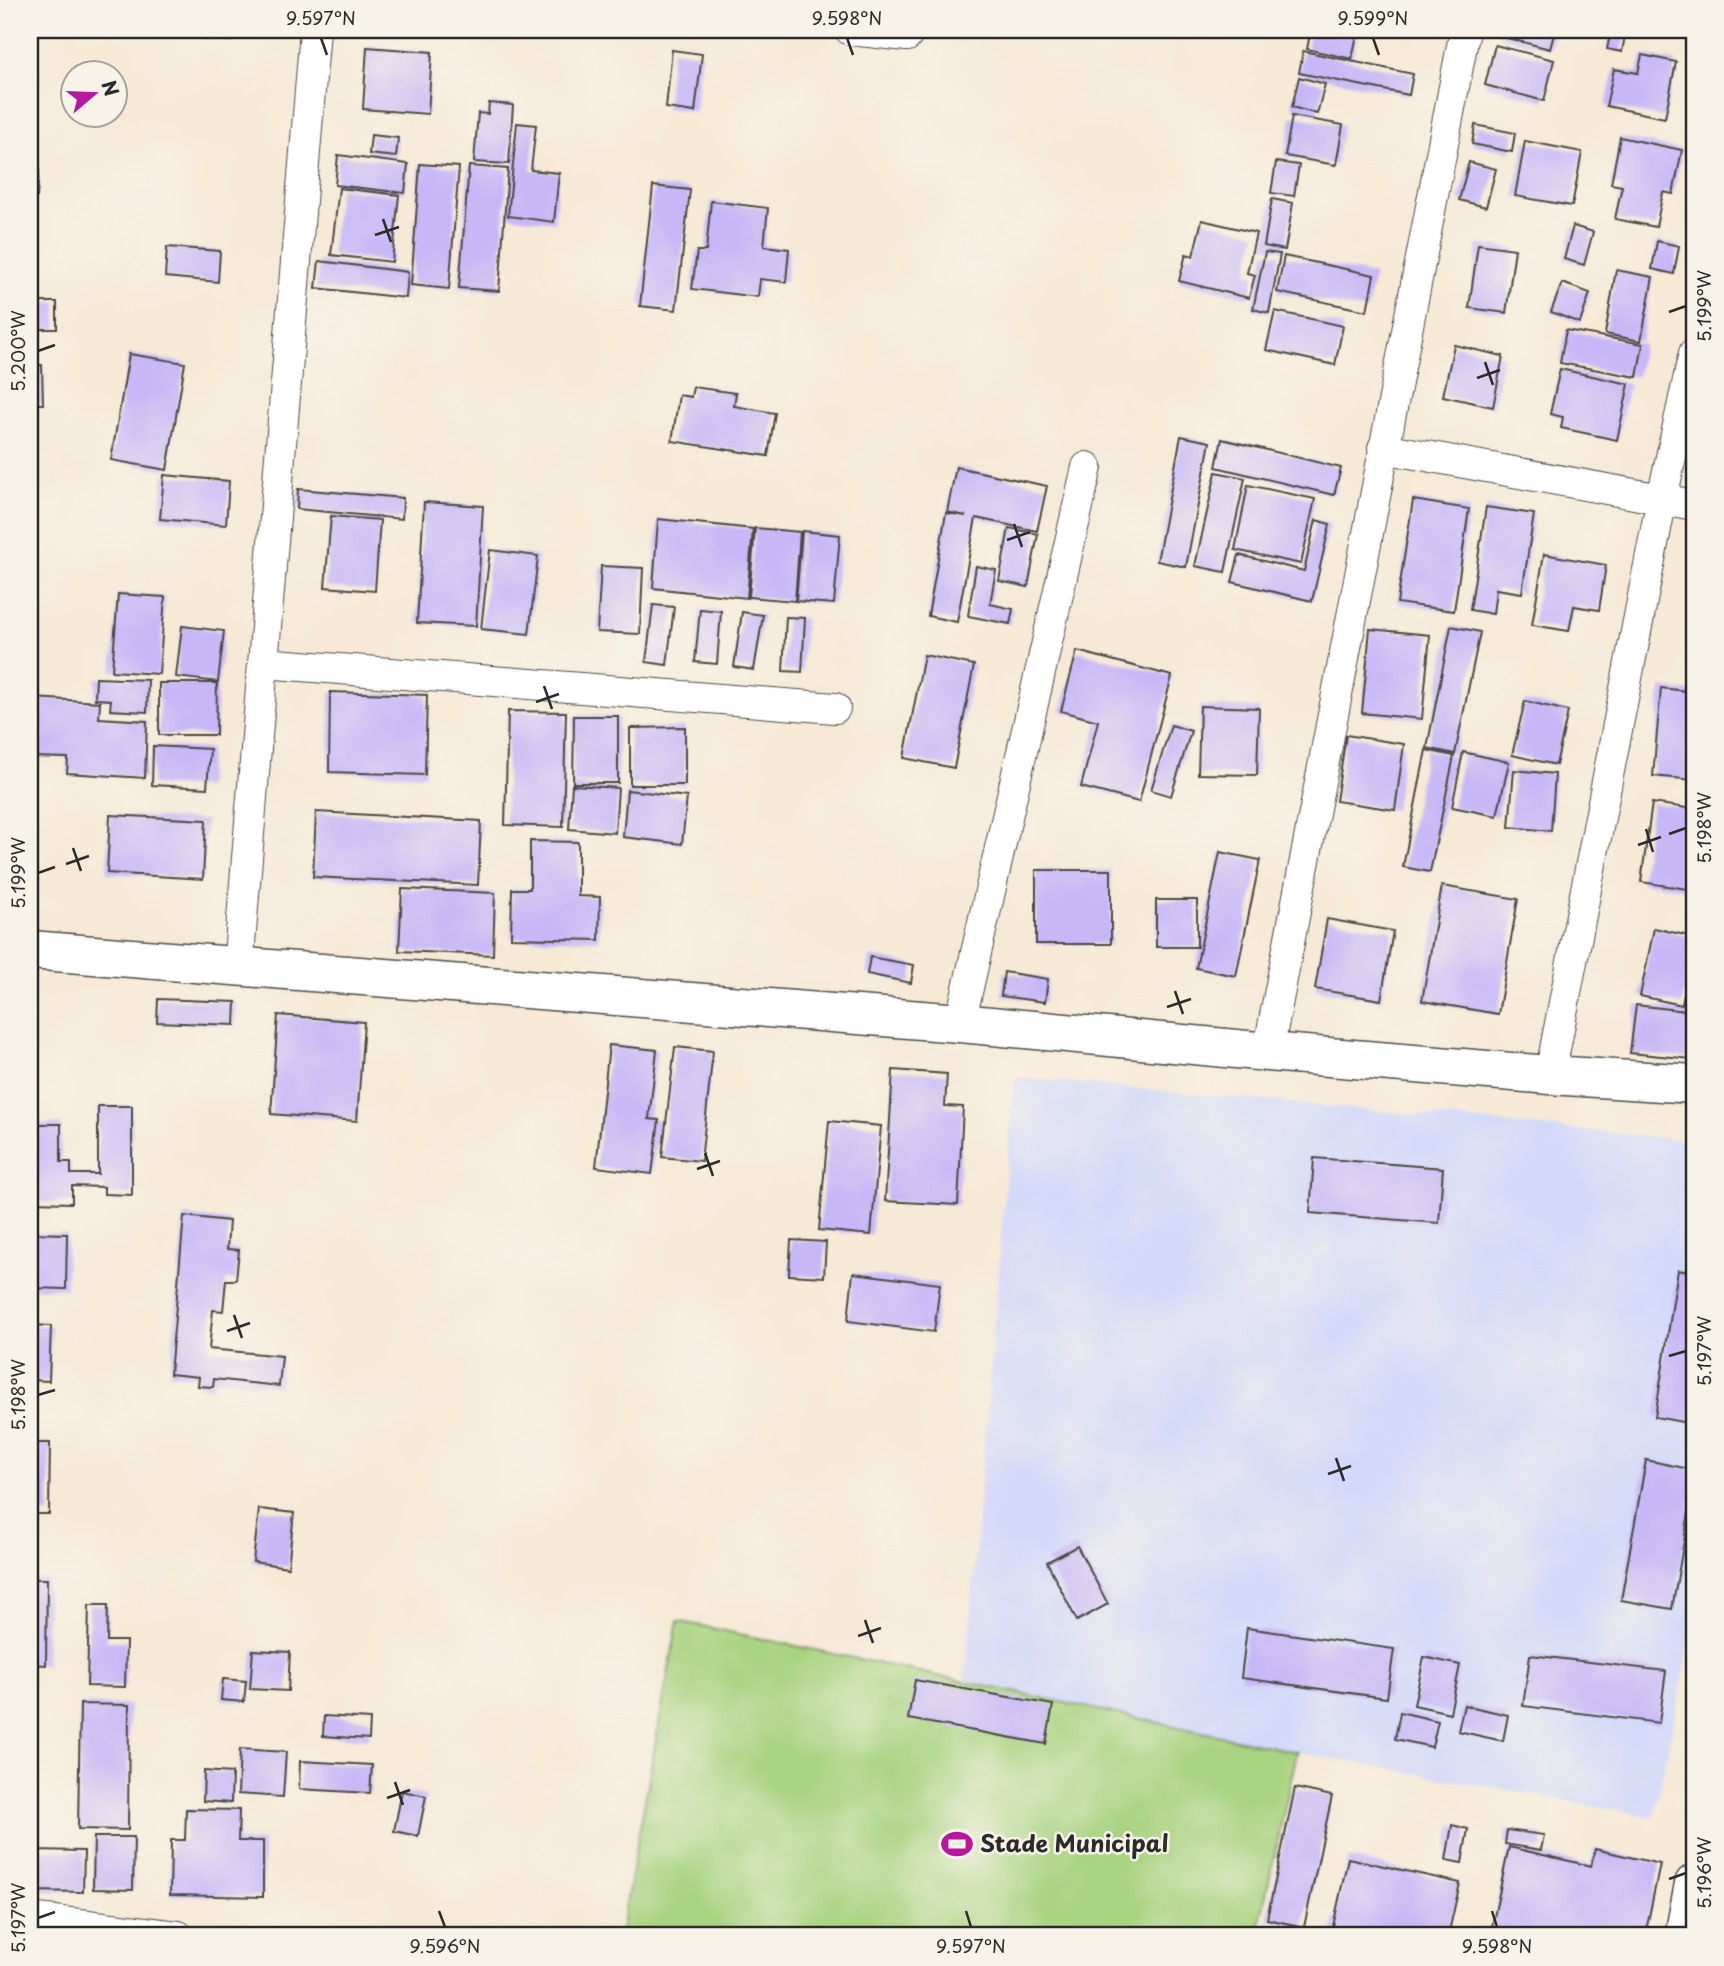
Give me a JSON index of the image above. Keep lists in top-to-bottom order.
{
  "places": {
    "sports": ["Stade Municipal"]
  },
  "north": "right",
  "coordinates": [
    "9.597°N",
    "9.598°N",
    "9.599°N",
    "5.199°W",
    "5.200°W",
    "5.198°W",
    "5.197°W",
    "5.196°W",
    "9.596°N"
  ]
}
